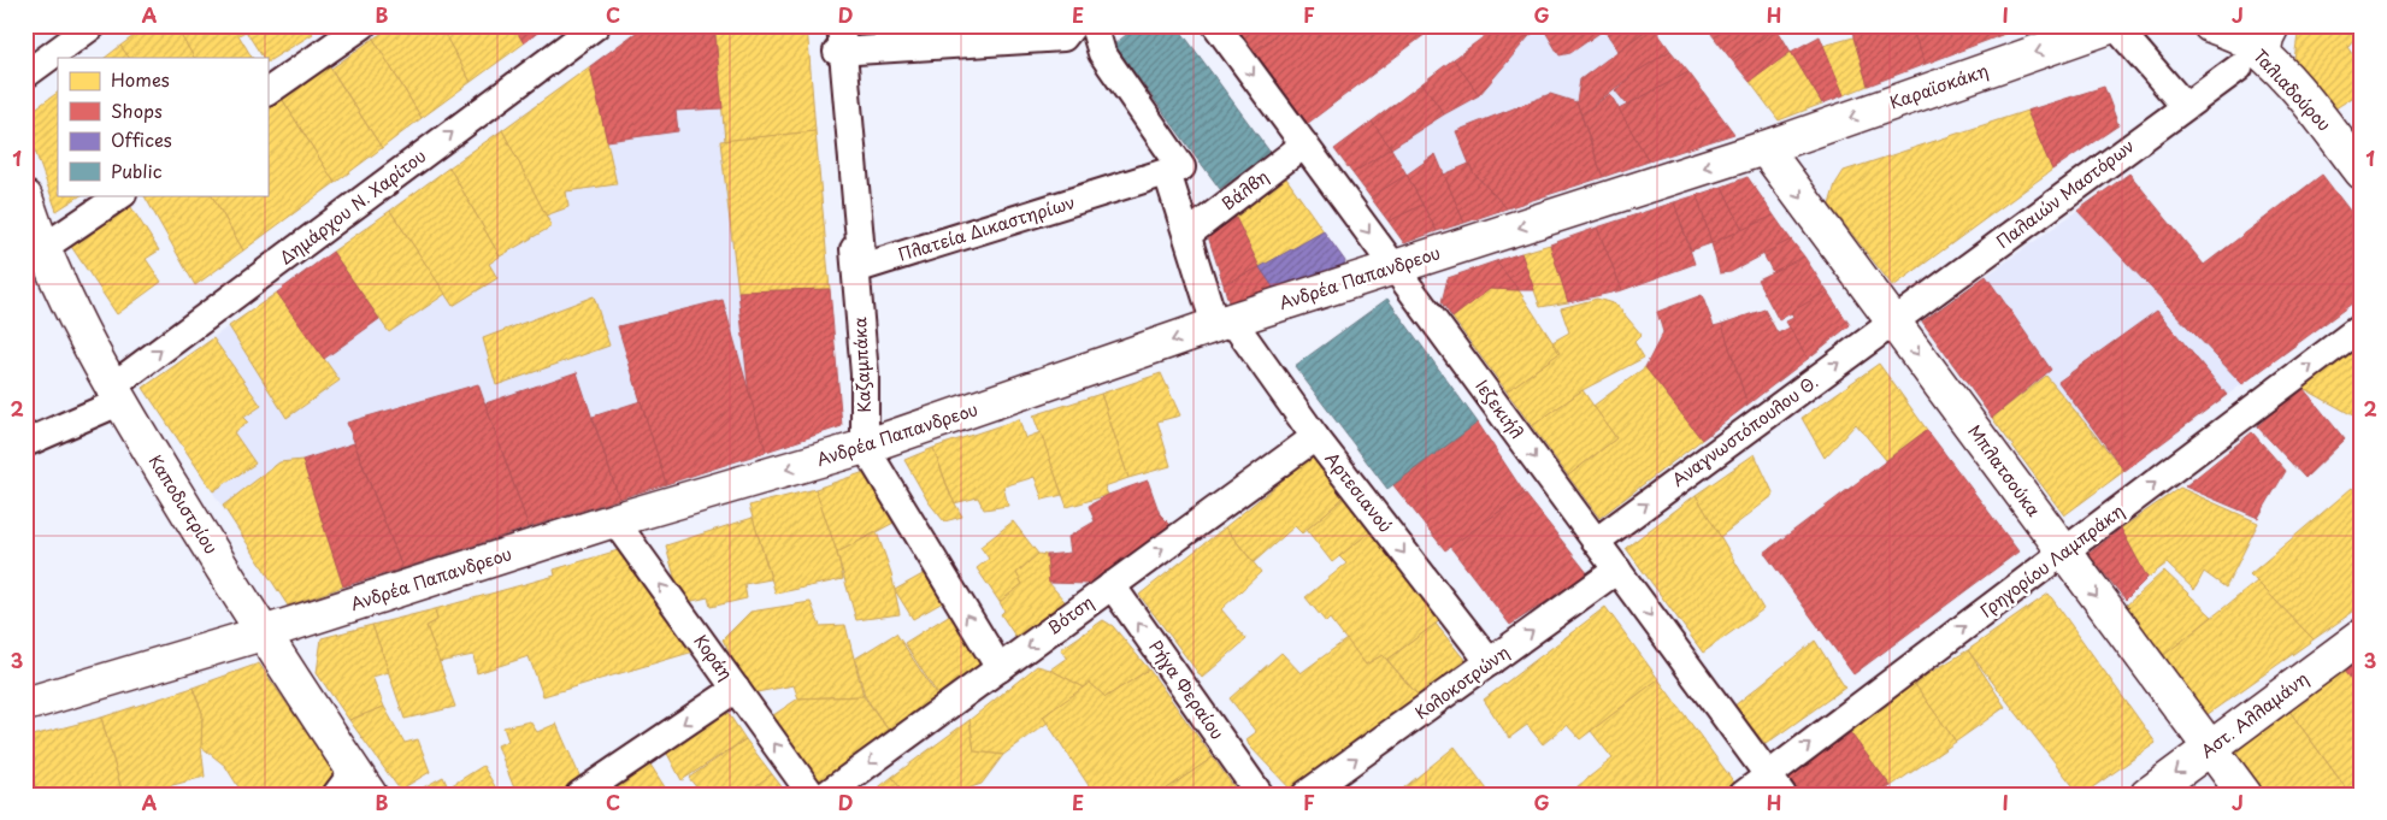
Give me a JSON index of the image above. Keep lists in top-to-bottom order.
{
  "streets": {
    "main road": [
      "Καραϊσκάκη",
      "Ταλιαδούρου",
      "Ανδρέα Παπανδρεου",
      "Μπλατσούκα",
      "Καποδιστρίου",
      "Αστ. Αλλαμάνη"
    ],
    "street": [
      "Βάλβη",
      "Παλαιών Μαστόρων",
      "Δημάρχου Ν. Χαρίτου",
      "Πλατεία Δικαστηρίων",
      "Καζαμπάκα",
      "Ιεζεκιήλ",
      "Αναγνωστόπουλου Θ.",
      "Αρτεσιανού",
      "Γρηγορίου Λαμπράκη",
      "Βότση",
      "Κοράη",
      "Κολοκοτρώνη",
      "Ρήγα Φεραίου"
    ]
  },
  "crossings": [
    ["Καραϊσκάκη", "Ανδρέα Παπανδρεου"],
    ["Καραϊσκάκη", "Μπλατσούκα"],
    ["Ταλιαδούρου", "Παλαιών Μαστόρων"],
    ["Βάλβη", "Ιεζεκιήλ"],
    ["Βάλβη", "Αρτεσιανού"],
    ["Παλαιών Μαστόρων", "Αναγνωστόπουλου Θ."],
    ["Παλαιών Μαστόρων", "Μπλατσούκα"],
    ["Δημάρχου Ν. Χαρίτου", "Καποδιστρίου"],
    ["Πλατεία Δικαστηρίων", "Καζαμπάκα"],
    ["Πλατεία Δικαστηρίων", "Αρτεσιανού"],
    ["Ανδρέα Παπανδρεου", "Καζαμπάκα"],
    ["Ανδρέα Παπανδρεου", "Ιεζεκιήλ"],
    ["Ανδρέα Παπανδρεου", "Μπλατσούκα"],
    ["Ανδρέα Παπανδρεου", "Αρτεσιανού"],
    ["Ανδρέα Παπανδρεου", "Καποδιστρίου"],
    ["Ανδρέα Παπανδρεου", "Κοράη"],
    ["Ιεζεκιήλ", "Αναγνωστόπουλου Θ."],
    ["Ιεζεκιήλ", "Γρηγορίου Λαμπράκη"],
    ["Ιεζεκιήλ", "Κολοκοτρώνη"],
    ["Αναγνωστόπουλου Θ.", "Μπλατσούκα"],
    ["Μπλατσούκα", "Γρηγορίου Λαμπράκη"],
    ["Μπλατσούκα", "Αστ. Αλλαμάνη"],
    ["Αρτεσιανού", "Βότση"],
    ["Αρτεσιανού", "Κολοκοτρώνη"],
    ["Βότση", "Ρήγα Φεραίου"]
  ],
  "one_way": [
    "Καραϊσκάκη",
    "Ανδρέα Παπανδρεου",
    "Ιεζεκιήλ",
    "Αναγνωστόπουλου Θ.",
    "Μπλατσούκα",
    "Αρτεσιανού",
    "Γρηγορίου Λαμπράκη",
    "Κολοκοτρώνη",
    "Ρήγα Φεραίου"
  ],
  "legend": [
    "Homes",
    "Shops",
    "Offices",
    "Public"
  ],
  "grid": {
    "columns": [
      "A",
      "B",
      "C",
      "D",
      "E",
      "F",
      "G",
      "H",
      "I",
      "J"
    ],
    "rows": ["1", "2", "3"]
  }
}
